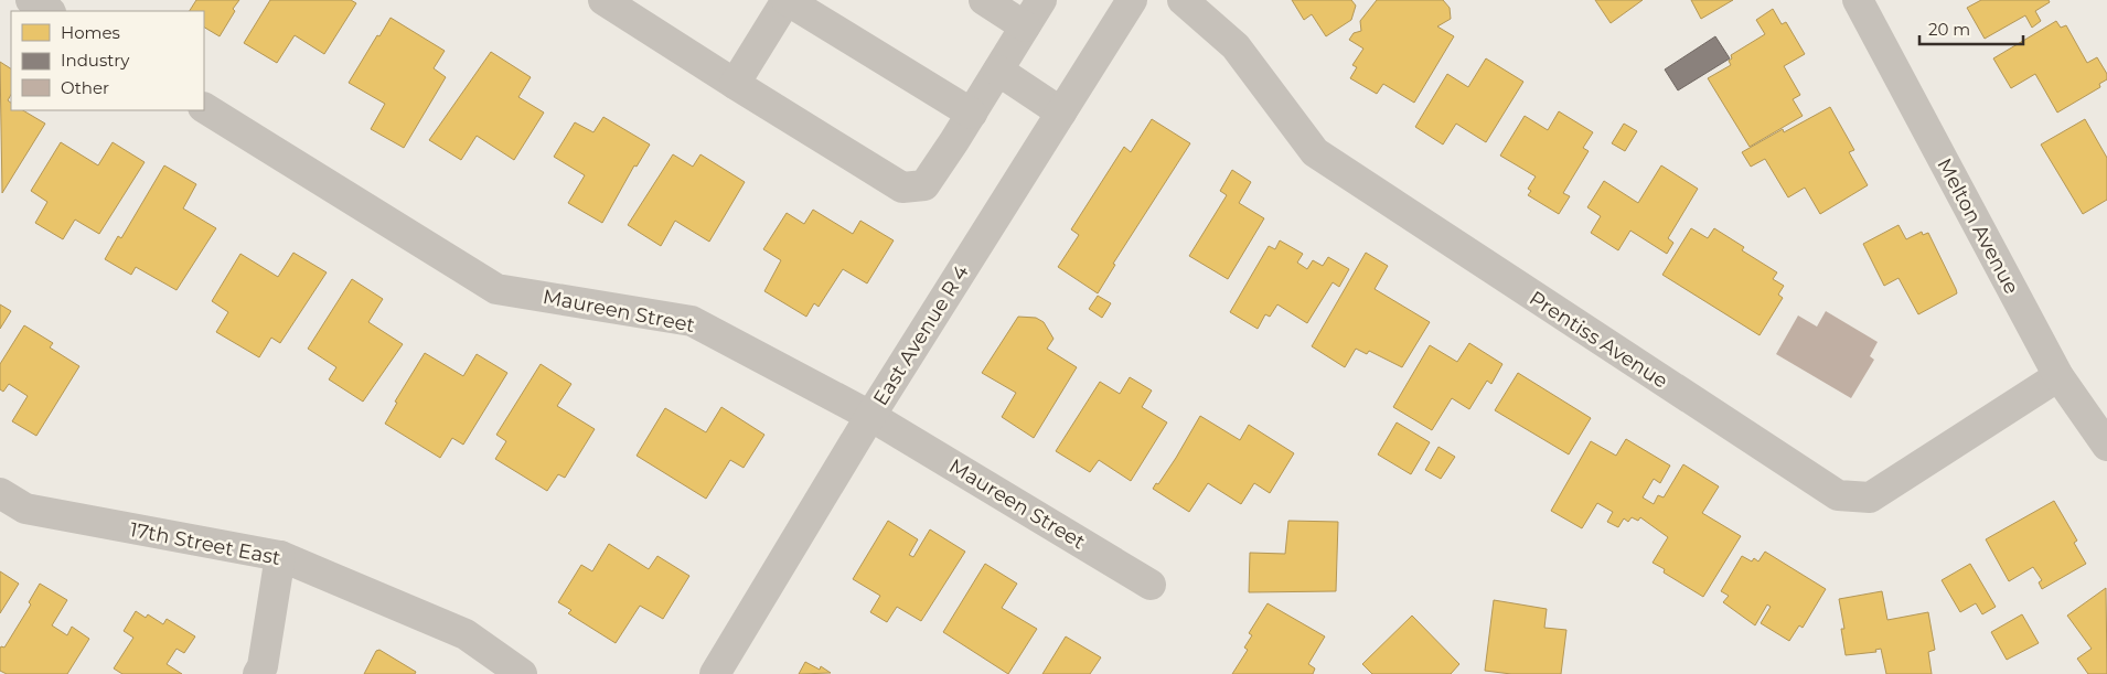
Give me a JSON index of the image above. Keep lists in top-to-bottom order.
{
  "streets": {
    "street": [
      "Melton Avenue",
      "Maureen Street",
      "East Avenue R 4",
      "Prentiss Avenue",
      "17th Street East"
    ]
  },
  "crossings": [
    ["Melton Avenue", "Prentiss Avenue"],
    ["Maureen Street", "East Avenue R 4"]
  ],
  "legend": ["Homes", "Industry", "Other"],
  "scale_bar": "20 m"
}
